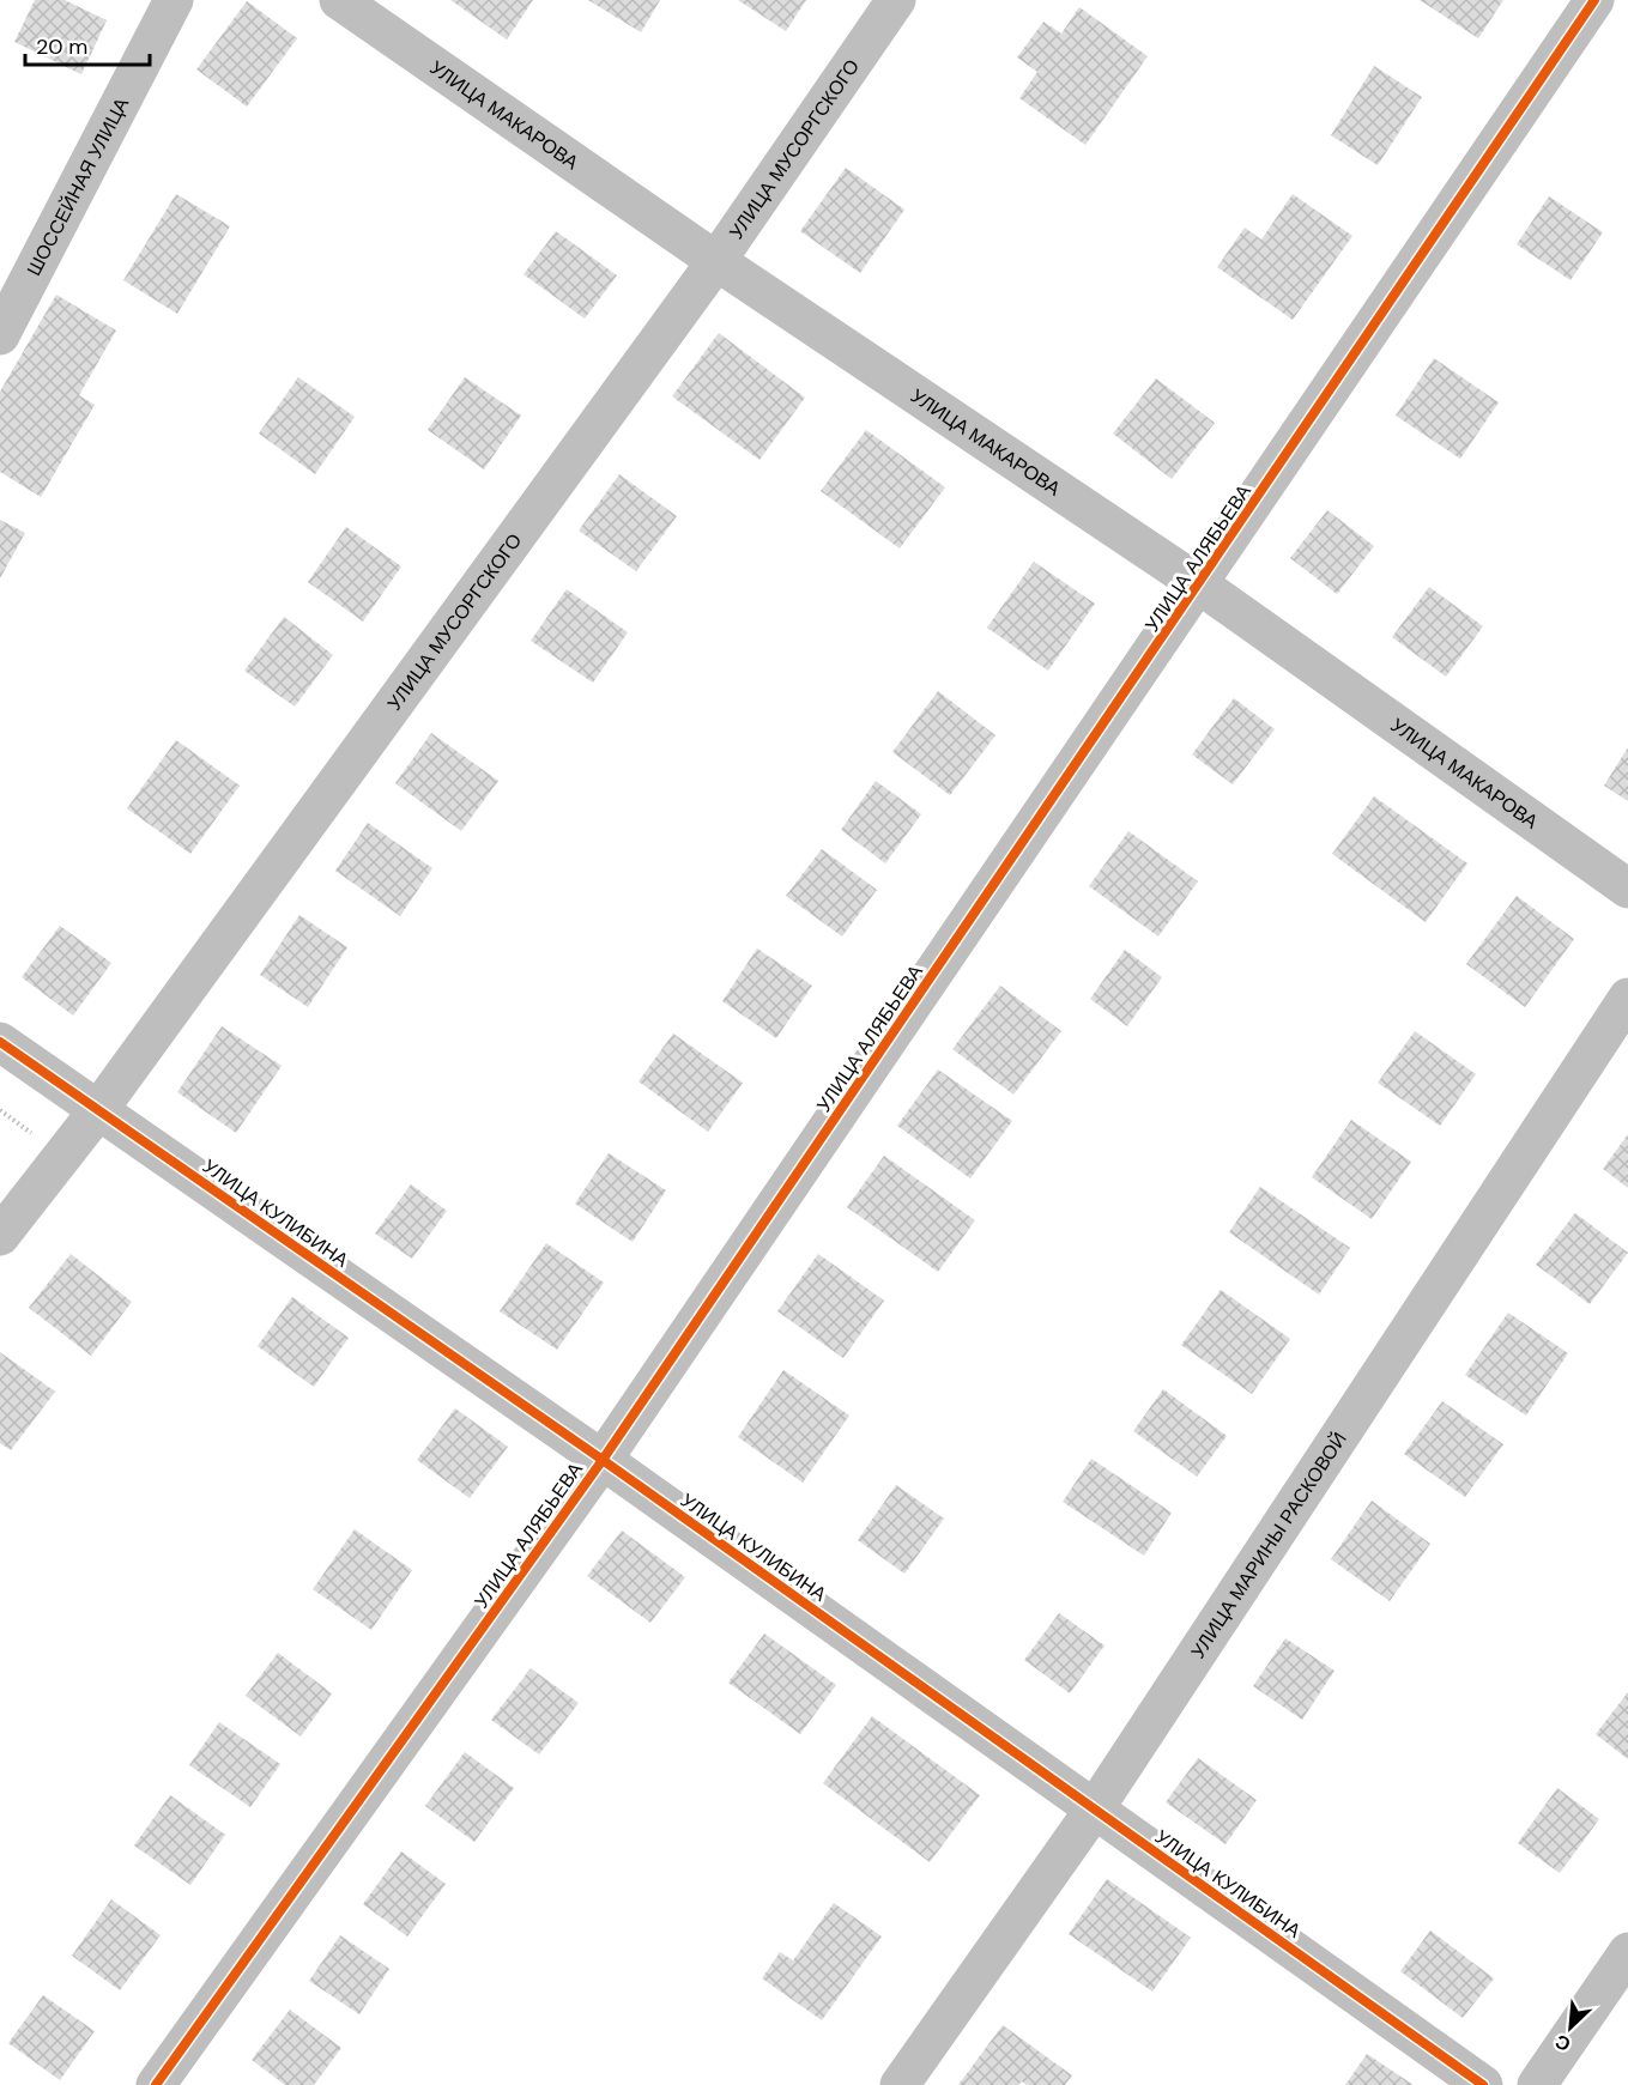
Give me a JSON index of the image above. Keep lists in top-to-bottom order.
{
  "streets": {
    "street": [
      "УЛИЦА МАКАРОВА",
      "УЛИЦА МУСОРГСКОГО",
      "ШОССЕЙНАЯ УЛИЦА",
      "УЛИЦА АЛЯБЬЕВА",
      "УЛИЦА КУЛИБИНА",
      "УЛИЦА МАРИНЫ РАСКОВОЙ"
    ]
  },
  "crossings": [
    ["УЛИЦА МАКАРОВА", "УЛИЦА МУСОРГСКОГО"],
    ["УЛИЦА МАКАРОВА", "УЛИЦА АЛЯБЬЕВА"],
    ["УЛИЦА МУСОРГСКОГО", "УЛИЦА КУЛИБИНА"],
    ["УЛИЦА АЛЯБЬЕВА", "УЛИЦА КУЛИБИНА"],
    ["УЛИЦА КУЛИБИНА", "УЛИЦА МАРИНЫ РАСКОВОЙ"]
  ],
  "scale_bar": "20 m",
  "north": "bottom left"
}
